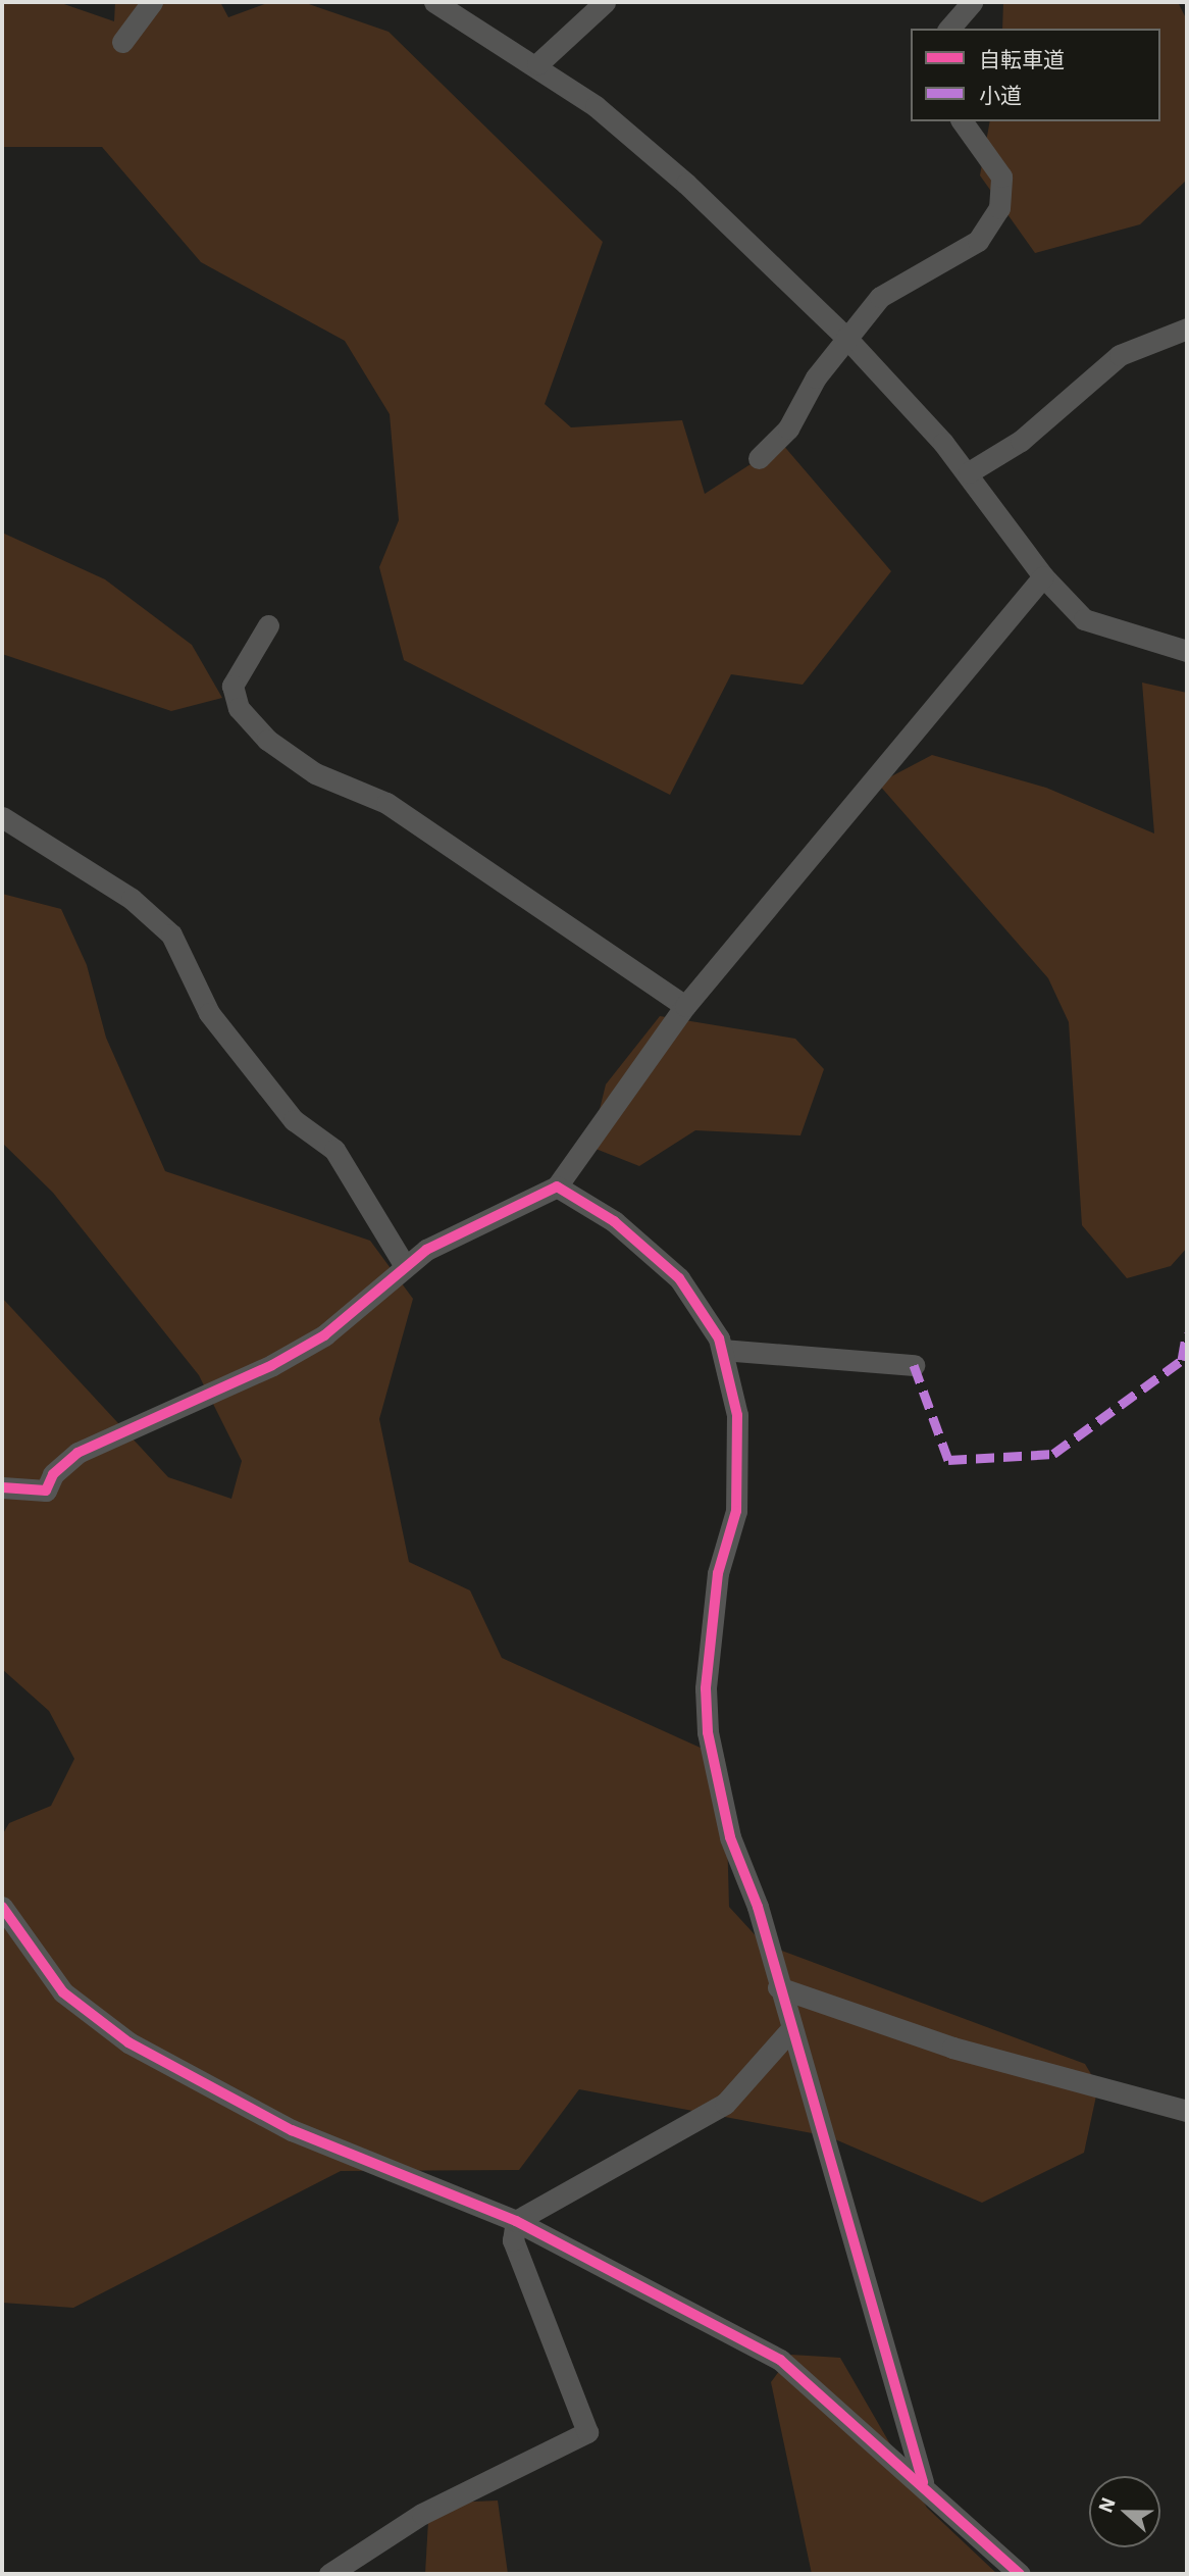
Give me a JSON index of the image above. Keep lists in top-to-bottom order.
{
  "legend": ["自転車道", "小道"],
  "north": "left"
}
